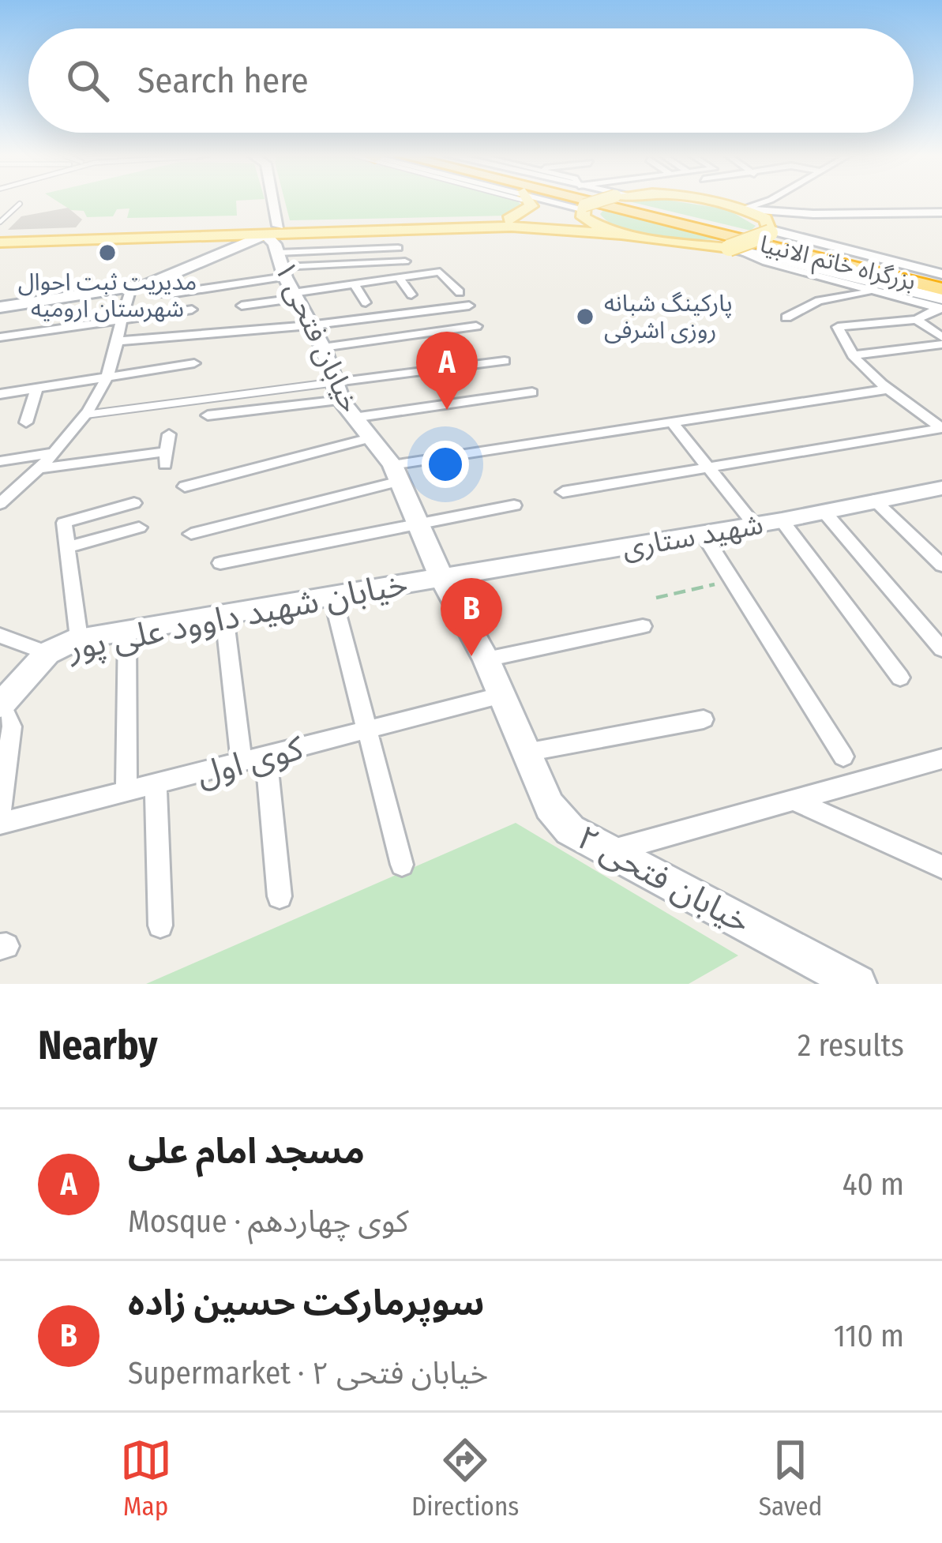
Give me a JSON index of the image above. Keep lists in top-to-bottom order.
{
  "streets": {
    "highway": ["بزرگراه خاتم الانبیا"],
    "street": [
      "خیابان فتحی ۱",
      "شهید ستاری",
      "خیابان شهید داوود علی پور",
      "کوی اول",
      "خیابان فتحی ۲"
    ]
  },
  "crossings": [
    ["خیابان فتحی ۱", "شهید ستاری"],
    ["خیابان فتحی ۱", "خیابان شهید داوود علی پور"],
    ["خیابان فتحی ۱", "خیابان فتحی ۲"],
    ["شهید ستاری", "خیابان شهید داوود علی پور"],
    ["شهید ستاری", "خیابان فتحی ۲"],
    ["خیابان شهید داوود علی پور", "خیابان فتحی ۲"],
    ["کوی اول", "خیابان فتحی ۲"]
  ],
  "places": ["مدیریت ثبت احوال شهرستان ارومیه", "پارکینگ شبانه روزی اشرفی"],
  "page": {
    "search": "Search here",
    "pins": ["A", "B"],
    "heading": ["Nearby", "2 results"],
    "list": [
      {
        "mark": "A",
        "name": "مسجد امام علی",
        "note": "Mosque · کوی چهاردهم",
        "value": "40 m"
      },
      {
        "mark": "B",
        "name": "سوپرمارکت حسین زاده",
        "note": "Supermarket · خیابان فتحی ۲",
        "value": "110 m"
      }
    ],
    "nav": ["Map", "Directions", "Saved"]
  }
}
